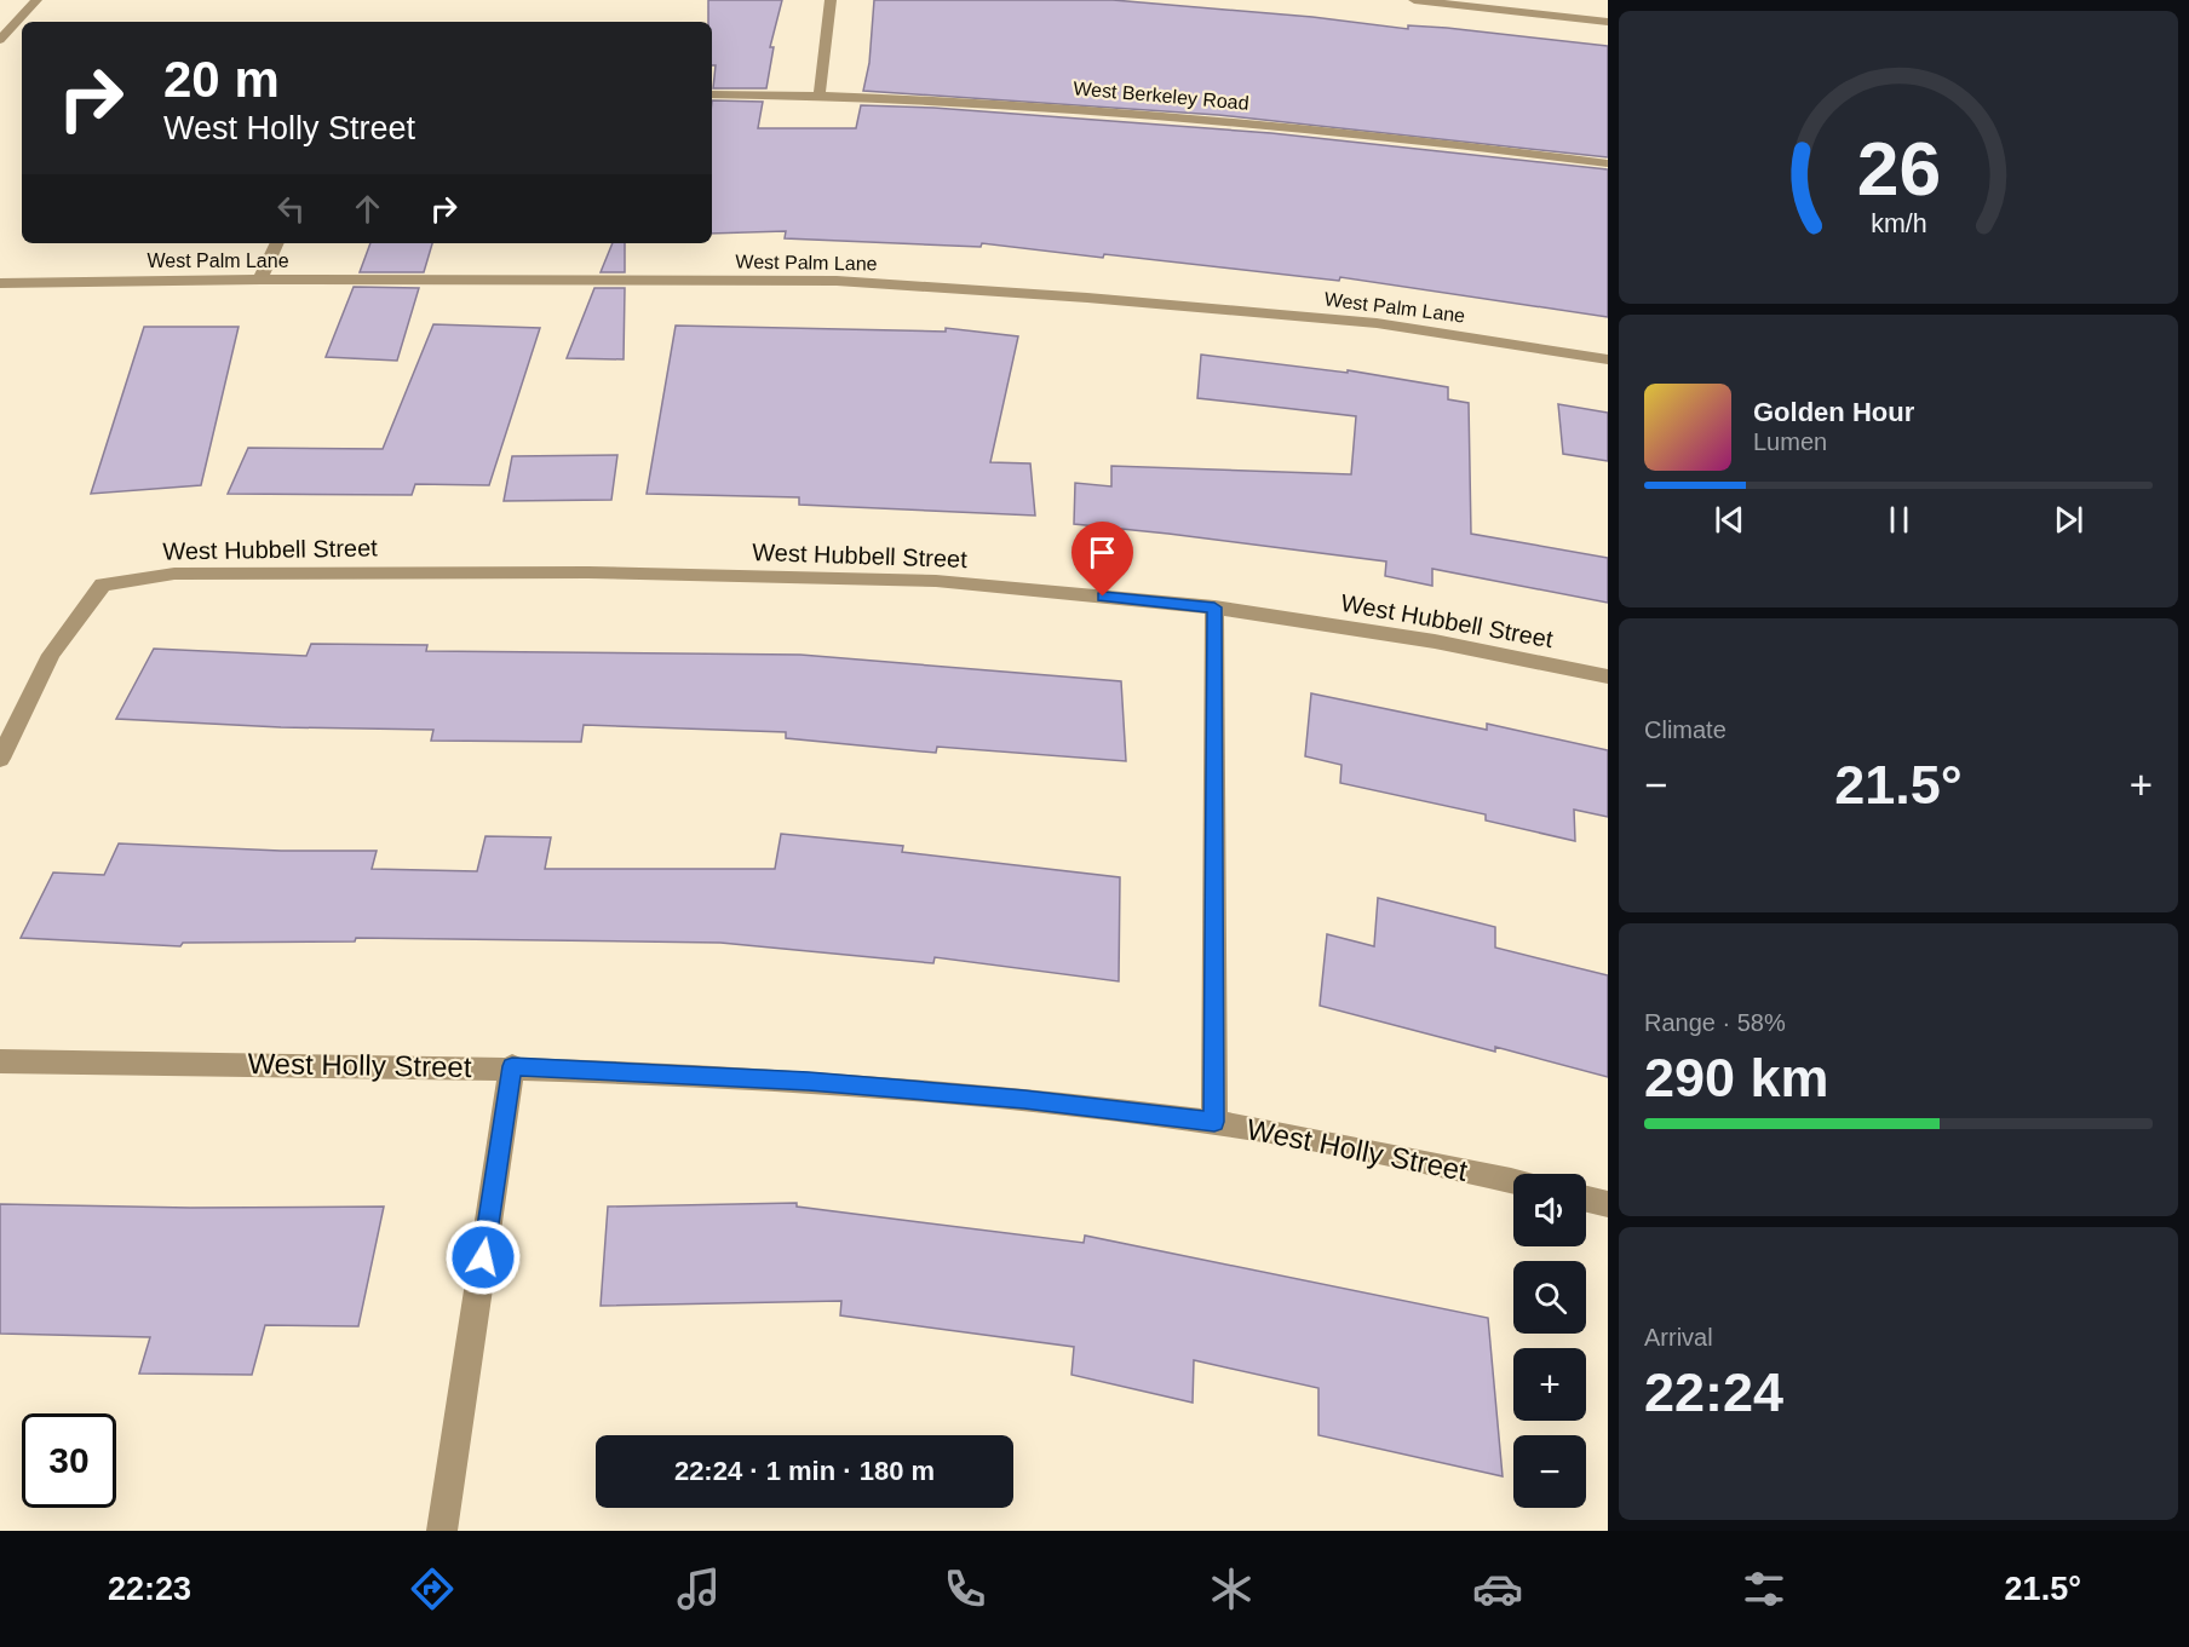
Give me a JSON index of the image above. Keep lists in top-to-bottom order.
{
  "streets": {
    "street": [
      "West Berkeley Road",
      "West Palm Lane",
      "West Hubbell Street",
      "West Holly Street"
    ]
  },
  "page": {
    "turn": ["20 m", "West Holly Street"],
    "song": ["Golden Hour", "Lumen"],
    "tile": [
      "Climate",
      ["Range · 58%", "290 km"],
      ["Arrival", "22:24"]
    ],
    "heat": ["−", "21.5°", "+"],
    "map_buttons": ["+", "−"],
    "limit": "30",
    "trip": "22:24 · 1 min · 180 m",
    "tabs": ["22:23", "21.5°"],
    "gauge": ["26", "km/h"]
  }
}
